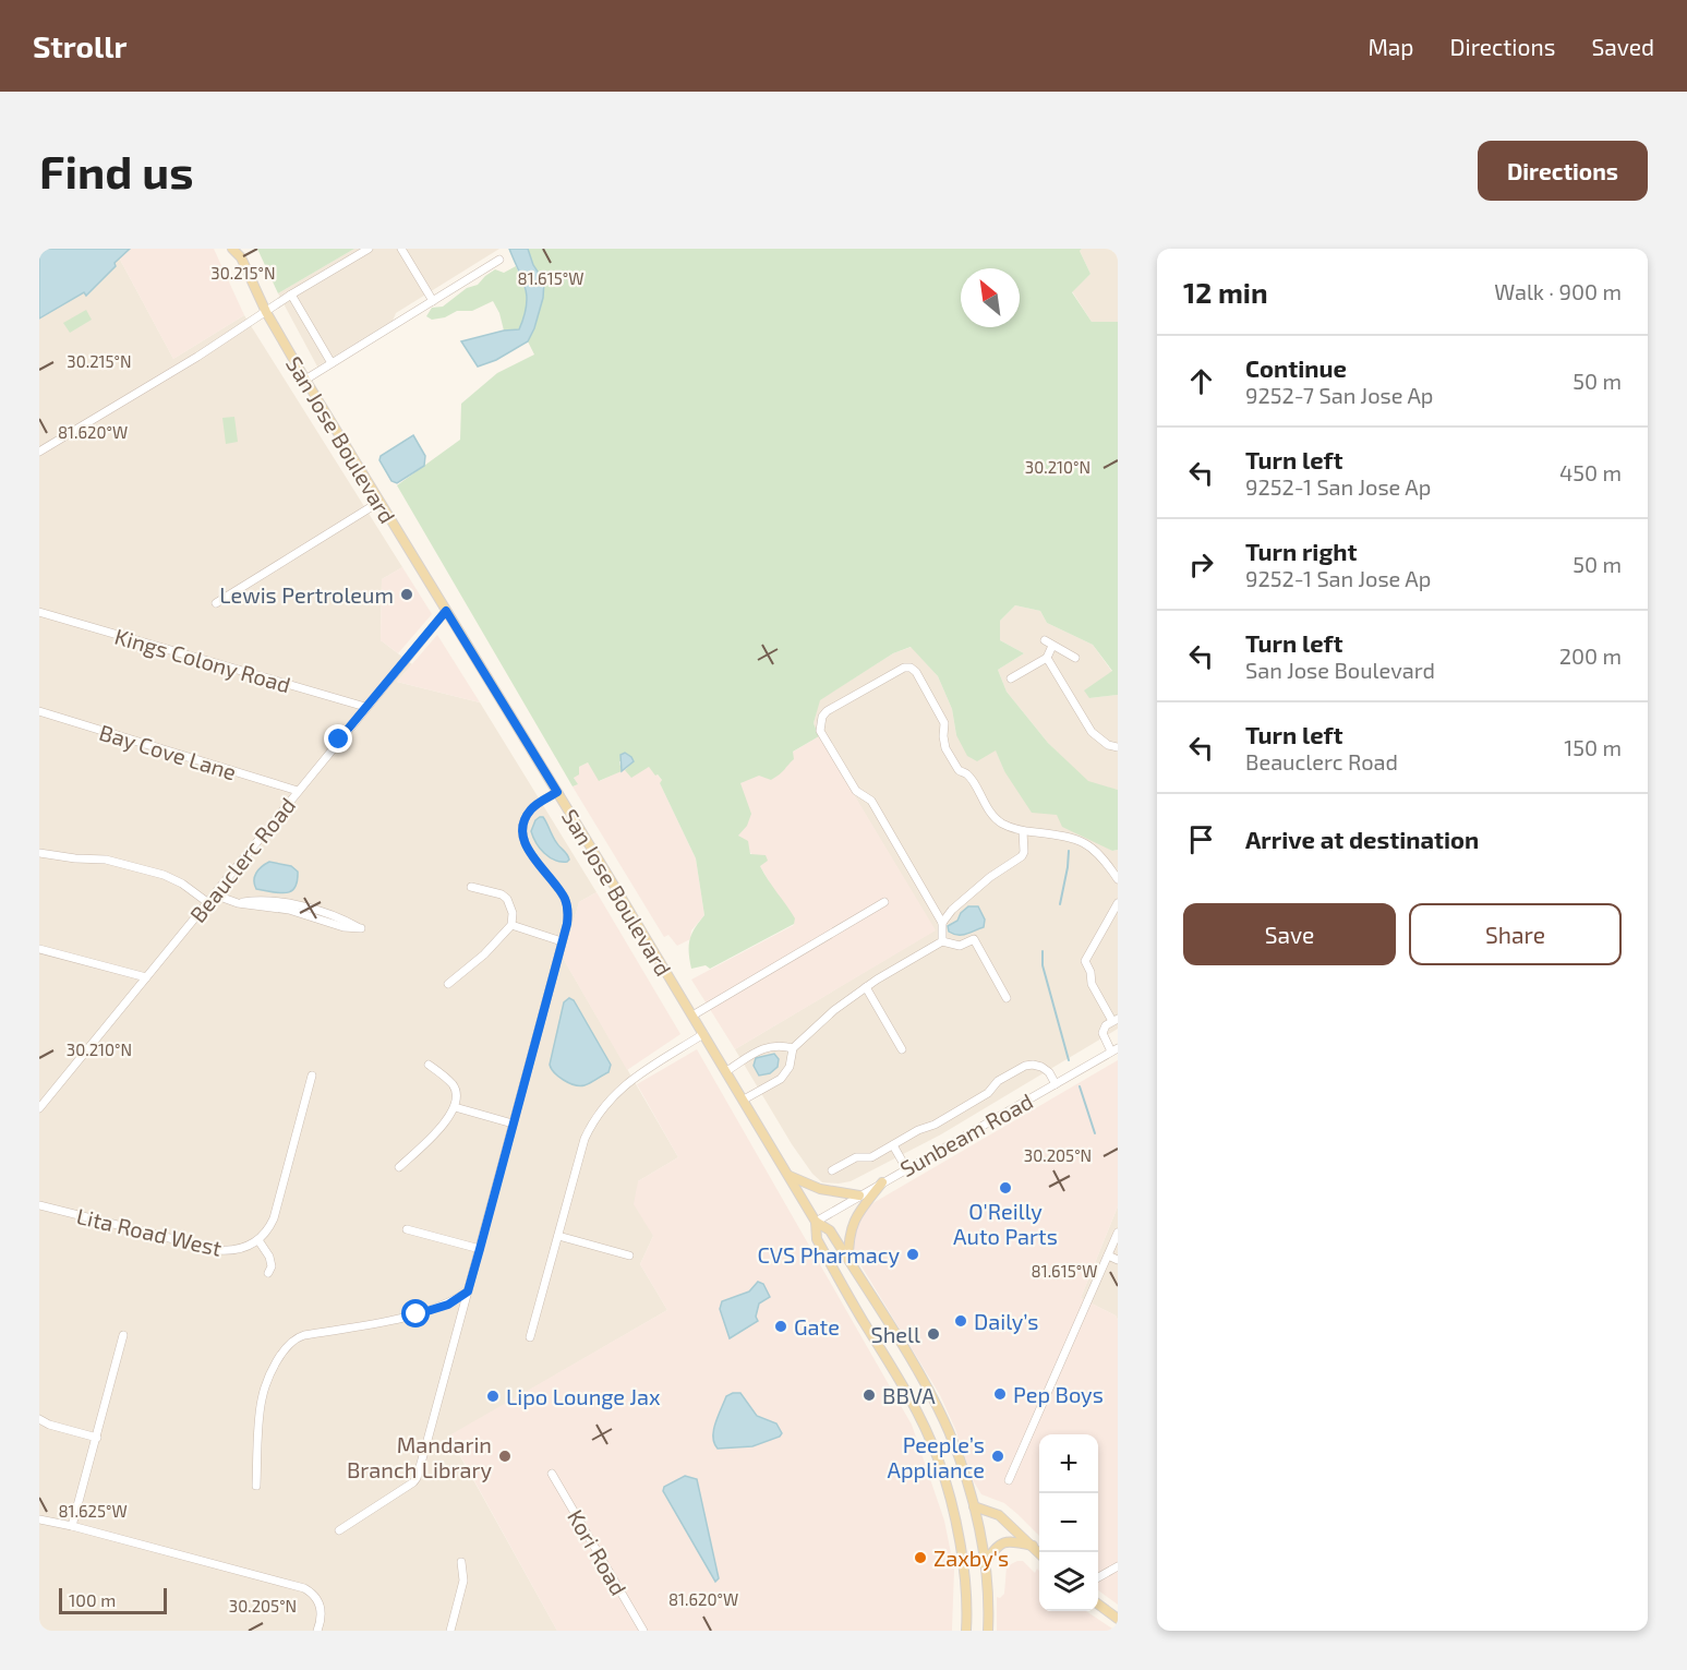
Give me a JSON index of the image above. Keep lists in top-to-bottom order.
{
  "streets": {
    "main road": ["San Jose Boulevard"],
    "street": [
      "Kings Colony Road",
      "Bay Cove Lane",
      "Beauclerc Road",
      "Sunbeam Road",
      "Lita Road West",
      "Kori Road"
    ]
  },
  "crossings": [
    ["San Jose Boulevard", "Beauclerc Road"],
    ["San Jose Boulevard", "Sunbeam Road"],
    ["Kings Colony Road", "Beauclerc Road"],
    ["Bay Cove Lane", "Beauclerc Road"]
  ],
  "places": [
    "Lewis Pertroleum",
    "O'Reilly Auto Parts",
    "CVS Pharmacy",
    "Daily’s",
    "Gate",
    "Shell",
    "Pep Boys",
    "BBVA",
    "Lipo Lounge Jax",
    "Mandarin Branch Library",
    "Peeple’s Appliance",
    "Zaxby's"
  ],
  "scale_bar": "100 m",
  "north": "top left",
  "page": {
    "header": "Strollr",
    "nav": ["Map", "Directions", "Saved"],
    "buttons": [
      "Directions",
      ["Save", "Share"]
    ],
    "title": "Find us",
    "heading": ["12 min", "Walk · 900 m"],
    "list": [
      ["Continue", "9252-7 San Jose Ap", "50 m"],
      ["Turn left", "9252-1 San Jose Ap", "450 m"],
      ["Turn right", "9252-1 San Jose Ap", "50 m"],
      ["Turn left", "San Jose Boulevard", "200 m"],
      ["Turn left", "Beauclerc Road", "150 m"],
      "Arrive at destination"
    ],
    "map_buttons": ["+", "−"],
    "scale": "100 m"
  },
  "coordinates": [
    "30.215°N",
    "81.615°W",
    "81.620°W",
    "30.210°N",
    "30.205°N",
    "81.625°W"
  ]
}
